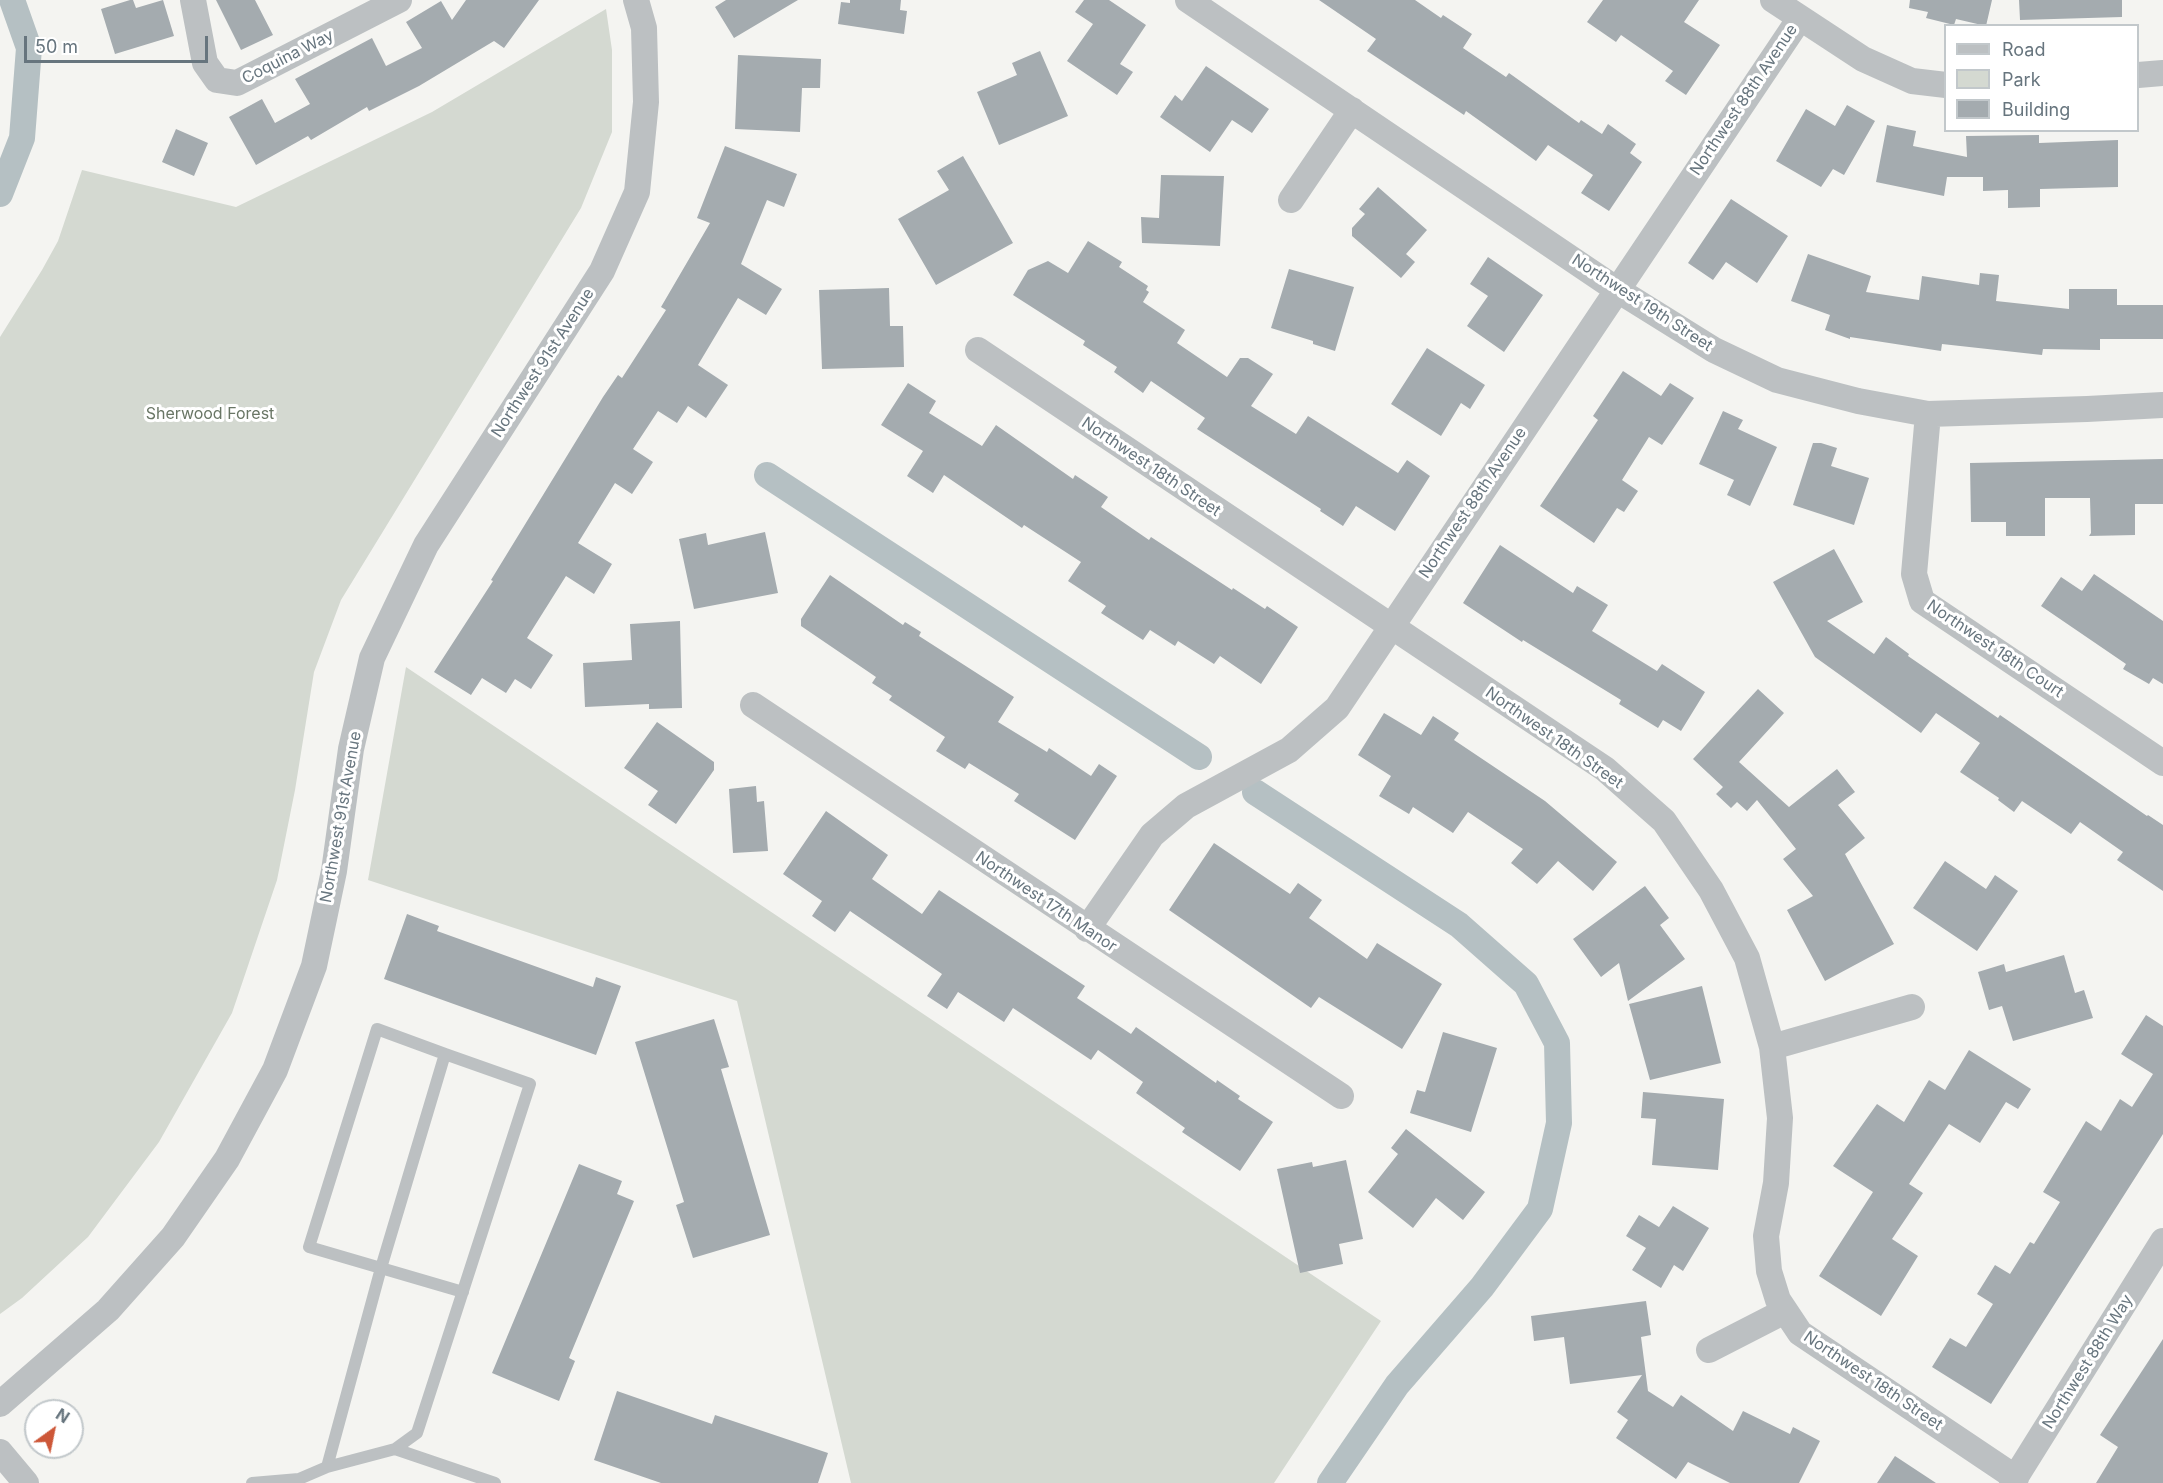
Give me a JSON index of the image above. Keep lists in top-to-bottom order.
{
  "streets": {
    "street": [
      "Coquina Way",
      "Northwest 88th Avenue",
      "Northwest 19th Street",
      "Northwest 91st Avenue",
      "Northwest 18th Street",
      "Northwest 18th Court",
      "Northwest 17th Manor",
      "Northwest 88th Way"
    ]
  },
  "crossings": [
    ["Northwest 88th Avenue", "Northwest 19th Street"],
    ["Northwest 88th Avenue", "Northwest 18th Street"],
    ["Northwest 88th Avenue", "Northwest 17th Manor"],
    ["Northwest 19th Street", "Northwest 18th Court"],
    ["Northwest 18th Street", "Northwest 88th Way"]
  ],
  "parks": ["Sherwood Forest"],
  "legend": ["Road", "Park", "Building"],
  "scale_bar": "50 m",
  "north": "top right"
}
